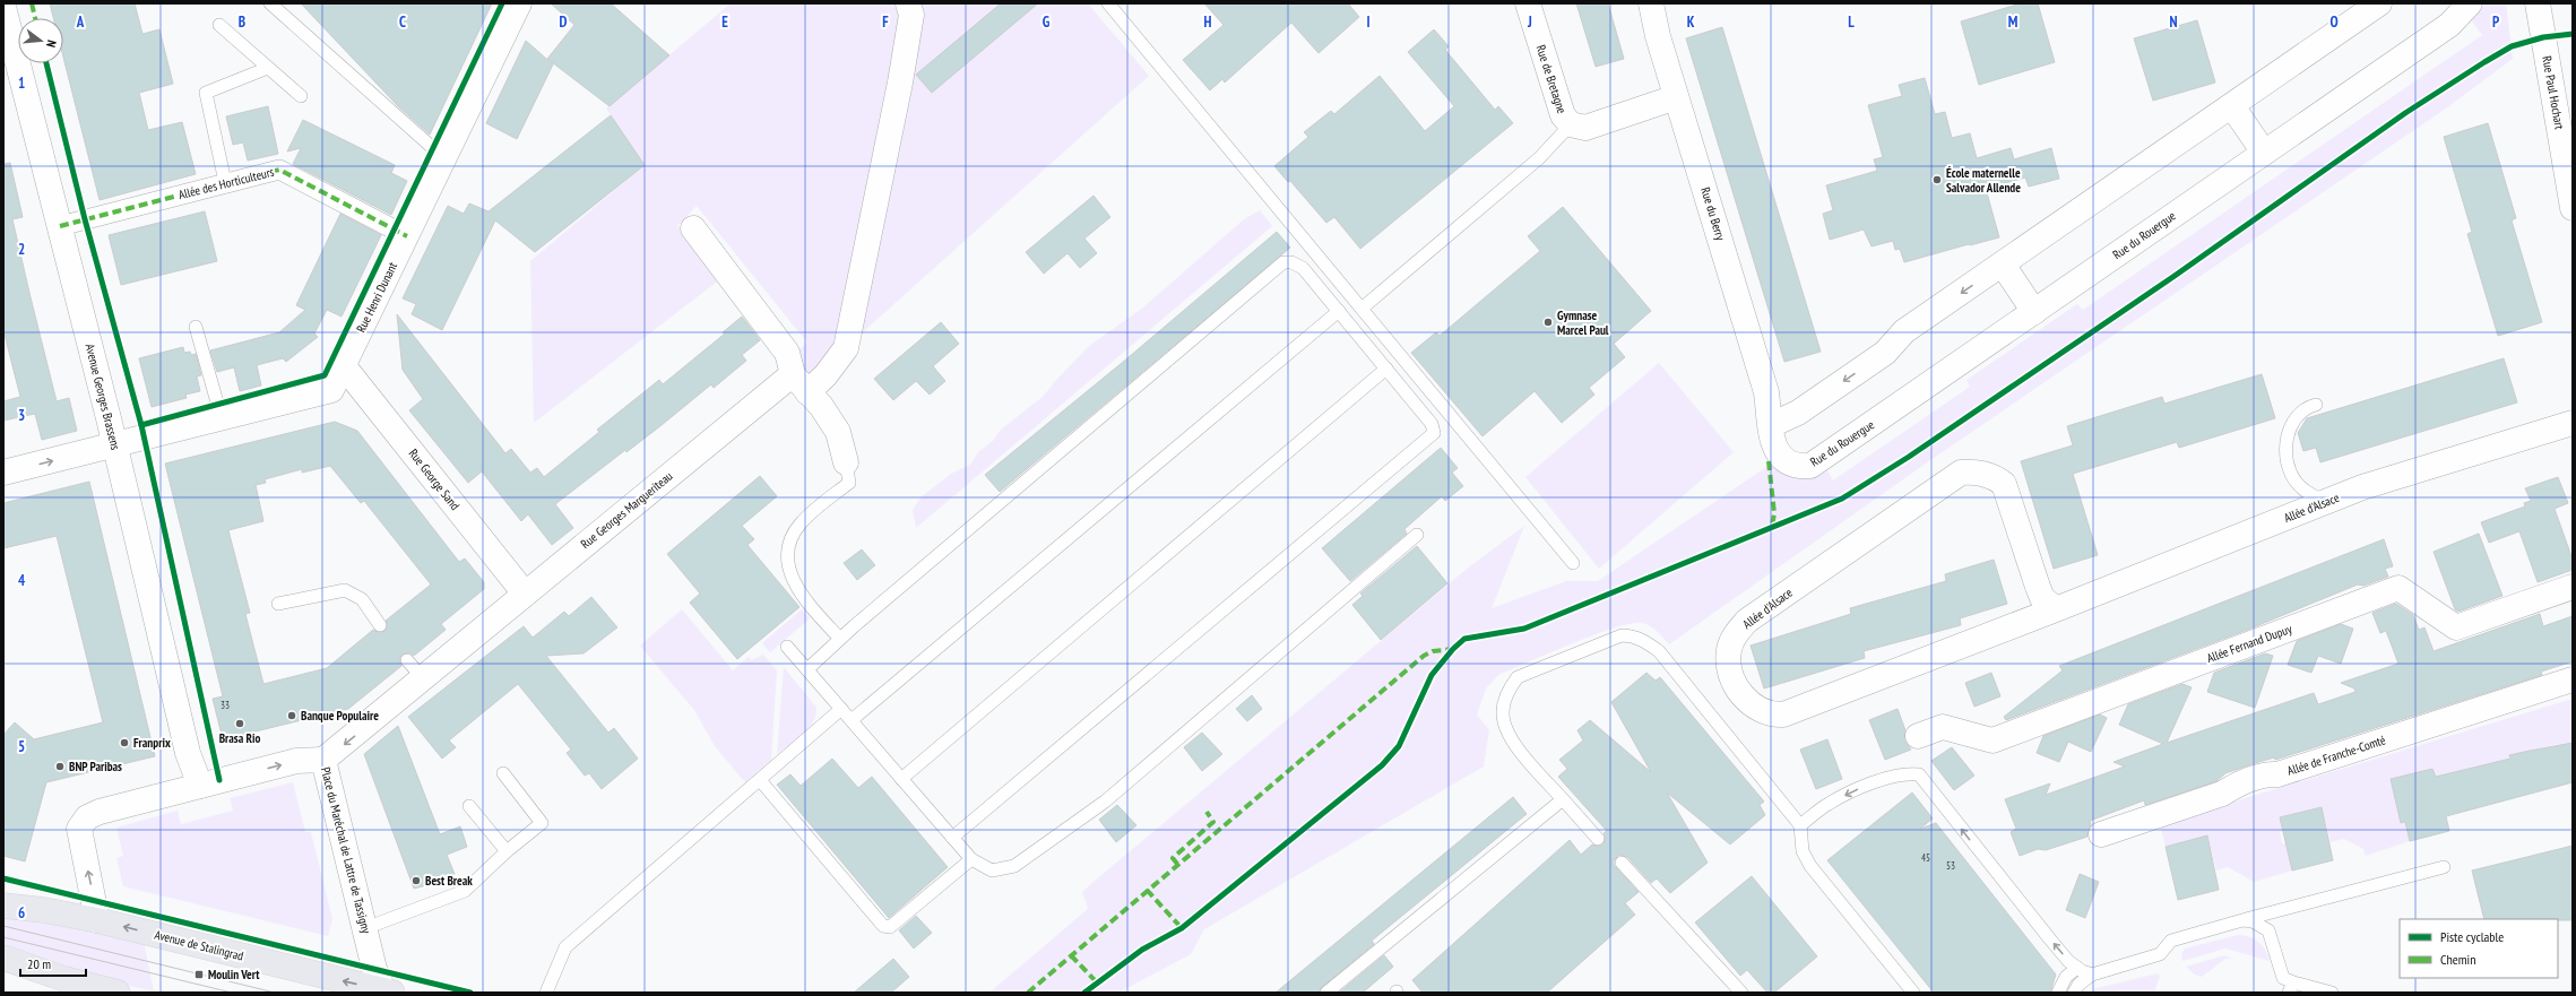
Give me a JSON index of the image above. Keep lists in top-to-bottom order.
{
  "streets": {
    "main road": ["Avenue de Stalingrad"],
    "street": [
      "Rue de Bretagne",
      "Rue Paul Hochart",
      "Allée des Horticulteurs",
      "Rue du Berry",
      "Rue du Rouergue",
      "Rue Henri Dunant",
      "Avenue Georges Brassens",
      "Rue George Sand",
      "Allée d'Alsace",
      "Rue Georges Margueriteau",
      "Allée Fernand Dupuy",
      "Allée de Franche-Comté",
      "Place du Maréchal de Lattre de Tassigny"
    ]
  },
  "crossings": [
    ["Rue de Bretagne", "Rue du Berry"],
    ["Allée des Horticulteurs", "Rue Henri Dunant"],
    ["Allée des Horticulteurs", "Avenue Georges Brassens"],
    ["Rue du Berry", "Rue du Rouergue"],
    ["Rue Henri Dunant", "Avenue Georges Brassens"],
    ["Rue Henri Dunant", "Rue George Sand"],
    ["Avenue Georges Brassens", "Place du Maréchal de Lattre de Tassigny"],
    ["Rue George Sand", "Rue Georges Margueriteau"],
    ["Rue Georges Margueriteau", "Place du Maréchal de Lattre de Tassigny"],
    ["Place du Maréchal de Lattre de Tassigny", "Avenue de Stalingrad"]
  ],
  "one_way": ["Avenue de Stalingrad"],
  "places": {
    "other": [
      "École maternelle Salvador Allende",
      "Gymnase Marcel Paul",
      "Banque Populaire",
      "Brasa Rio",
      "Franprix",
      "BNP Paribas",
      "Best Break"
    ],
    "transit": ["Moulin Vert"]
  },
  "house_numbers": ["33", "45", "53"],
  "legend": ["Piste cyclable", "Chemin"],
  "scale_bar": "20 m",
  "north": "right",
  "grid": {
    "columns": [
      "A",
      "B",
      "C",
      "D",
      "E",
      "F",
      "G",
      "H",
      "I",
      "J",
      "K",
      "L",
      "M",
      "N",
      "O",
      "P"
    ],
    "rows": [
      "1",
      "2",
      "3",
      "4",
      "5",
      "6"
    ]
  }
}
